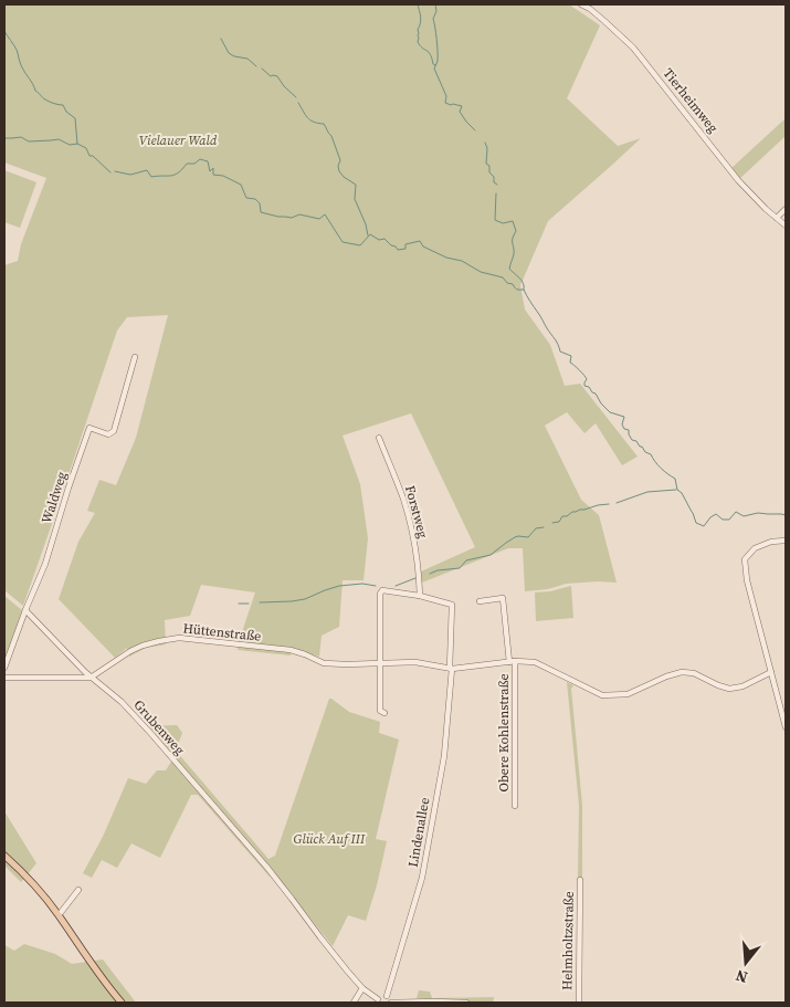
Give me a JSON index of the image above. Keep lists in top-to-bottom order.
{
  "streets": {
    "street": [
      "Tierheimweg",
      "Waldweg",
      "Forstweg",
      "Hüttenstraße",
      "Grubenweg",
      "Obere Kohlenstraße",
      "Lindenallee",
      "Helmholtzstraße"
    ]
  },
  "crossings": [
    ["Waldweg", "Grubenweg"],
    ["Hüttenstraße", "Grubenweg"],
    ["Hüttenstraße", "Obere Kohlenstraße"],
    ["Obere Kohlenstraße", "Lindenallee"]
  ],
  "parks": ["Vielauer Wald", "Glück Auf III"],
  "north": "bottom"
}
